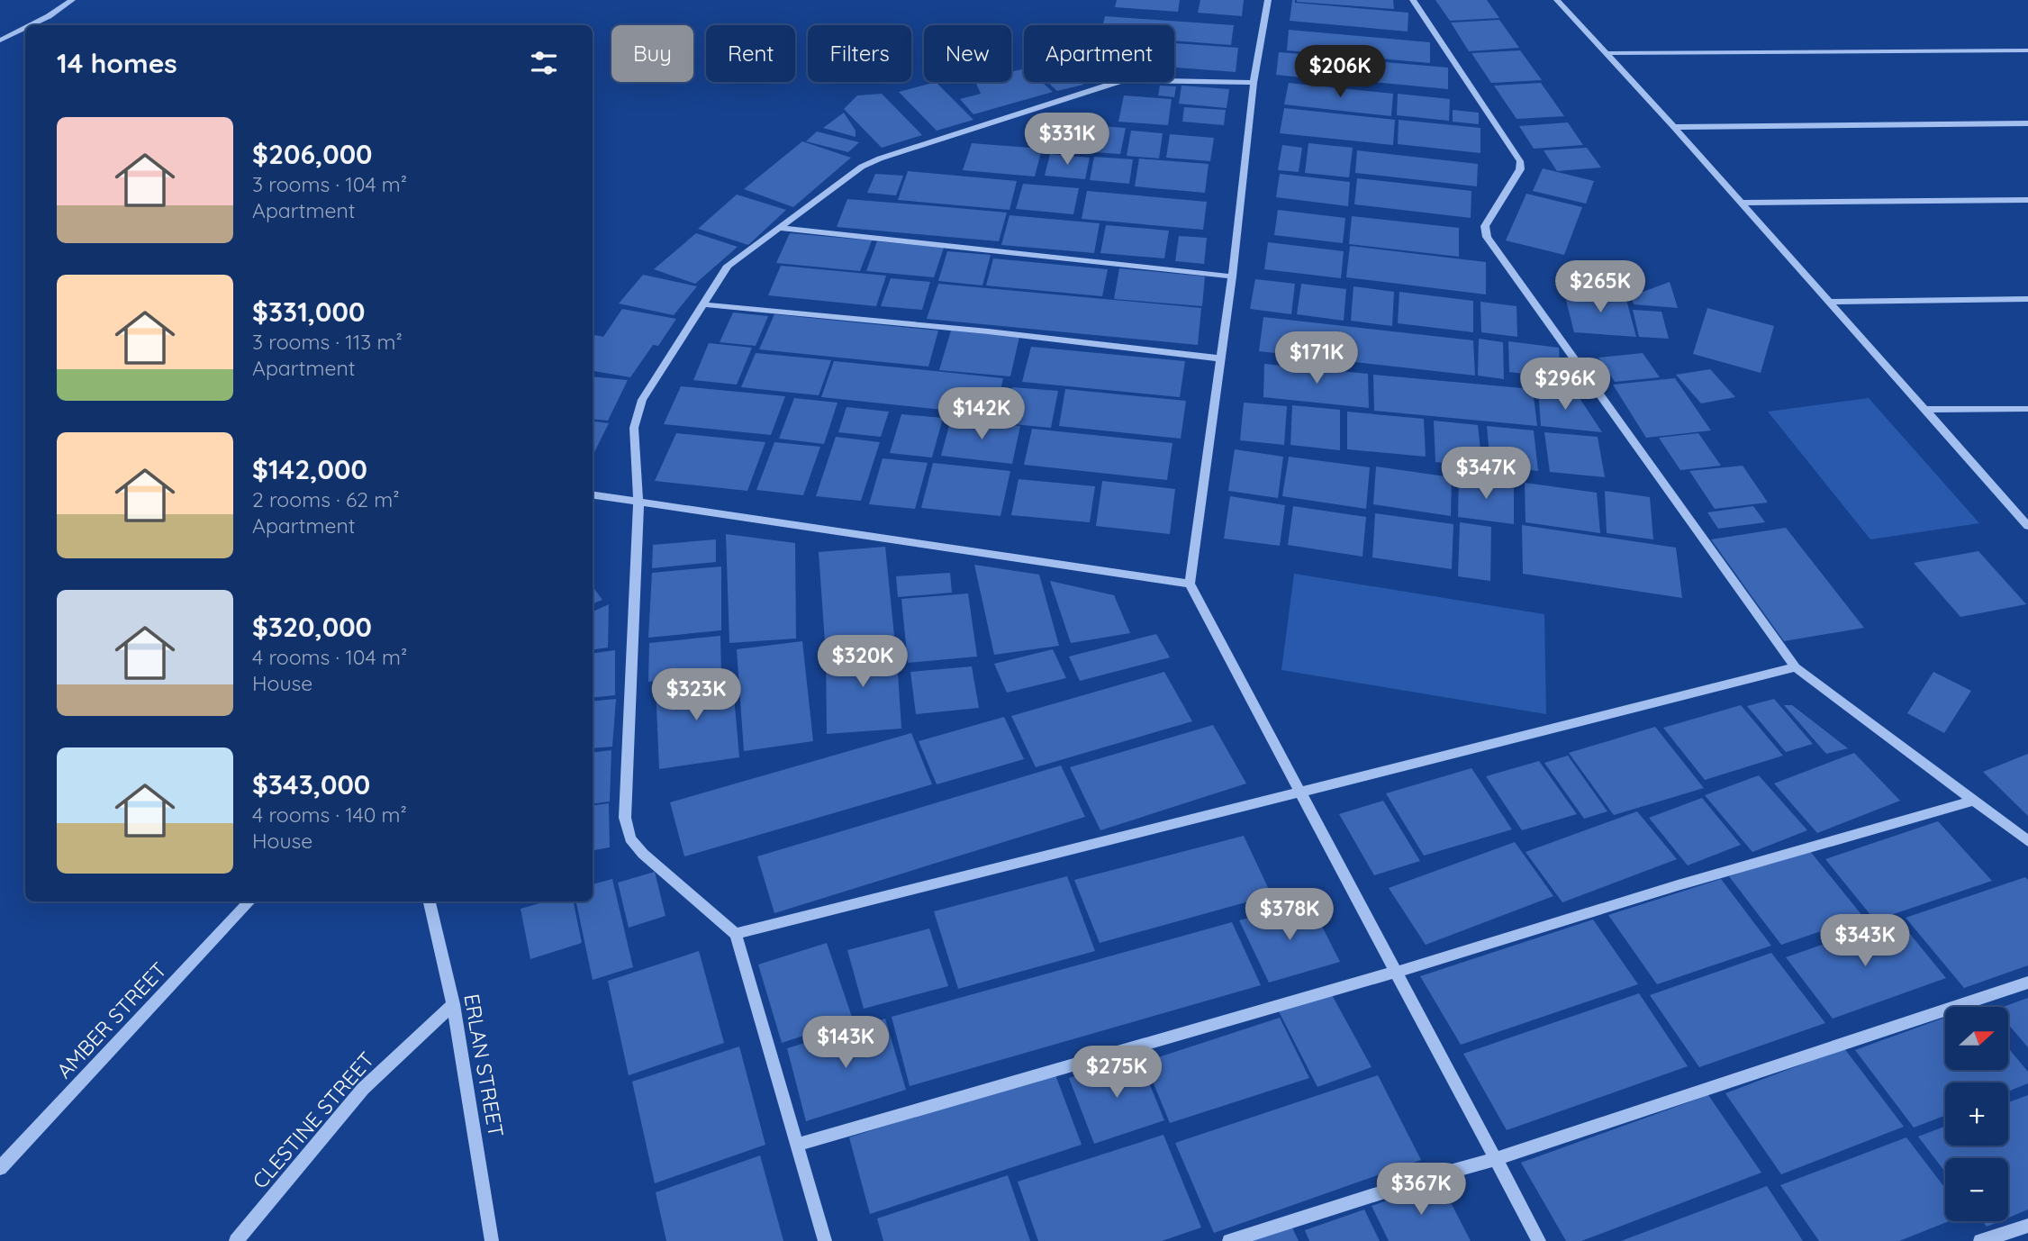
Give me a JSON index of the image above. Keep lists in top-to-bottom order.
{
  "streets": {
    "street": ["AMBER STREET", "ERLAN STREET", "CLESTINE STREET"]
  },
  "crossings": [
    ["ERLAN STREET", "CLESTINE STREET"]
  ],
  "north": "right",
  "page": {
    "chip": [
      "Buy",
      "Rent",
      "Filters",
      "New",
      "Apartment"
    ],
    "heading": "14 homes",
    "price": [
      "$206K",
      "$331K",
      "$265K",
      "$171K",
      "$296K",
      "$142K",
      "$347K",
      "$320K",
      "$323K",
      "$378K",
      "$343K",
      "$143K",
      "$275K",
      "$367K"
    ],
    "list": [
      {
        "name": "$206,000",
        "note": "3 rooms · 104 m² · Apartment"
      },
      {
        "name": "$331,000",
        "note": "3 rooms · 113 m² · Apartment"
      },
      {
        "name": "$142,000",
        "note": "2 rooms · 62 m² · Apartment"
      },
      {
        "name": "$320,000",
        "note": "4 rooms · 104 m² · House"
      },
      {
        "name": "$343,000",
        "note": "4 rooms · 140 m² · House"
      }
    ],
    "map_buttons": ["+", "−"]
  }
}
